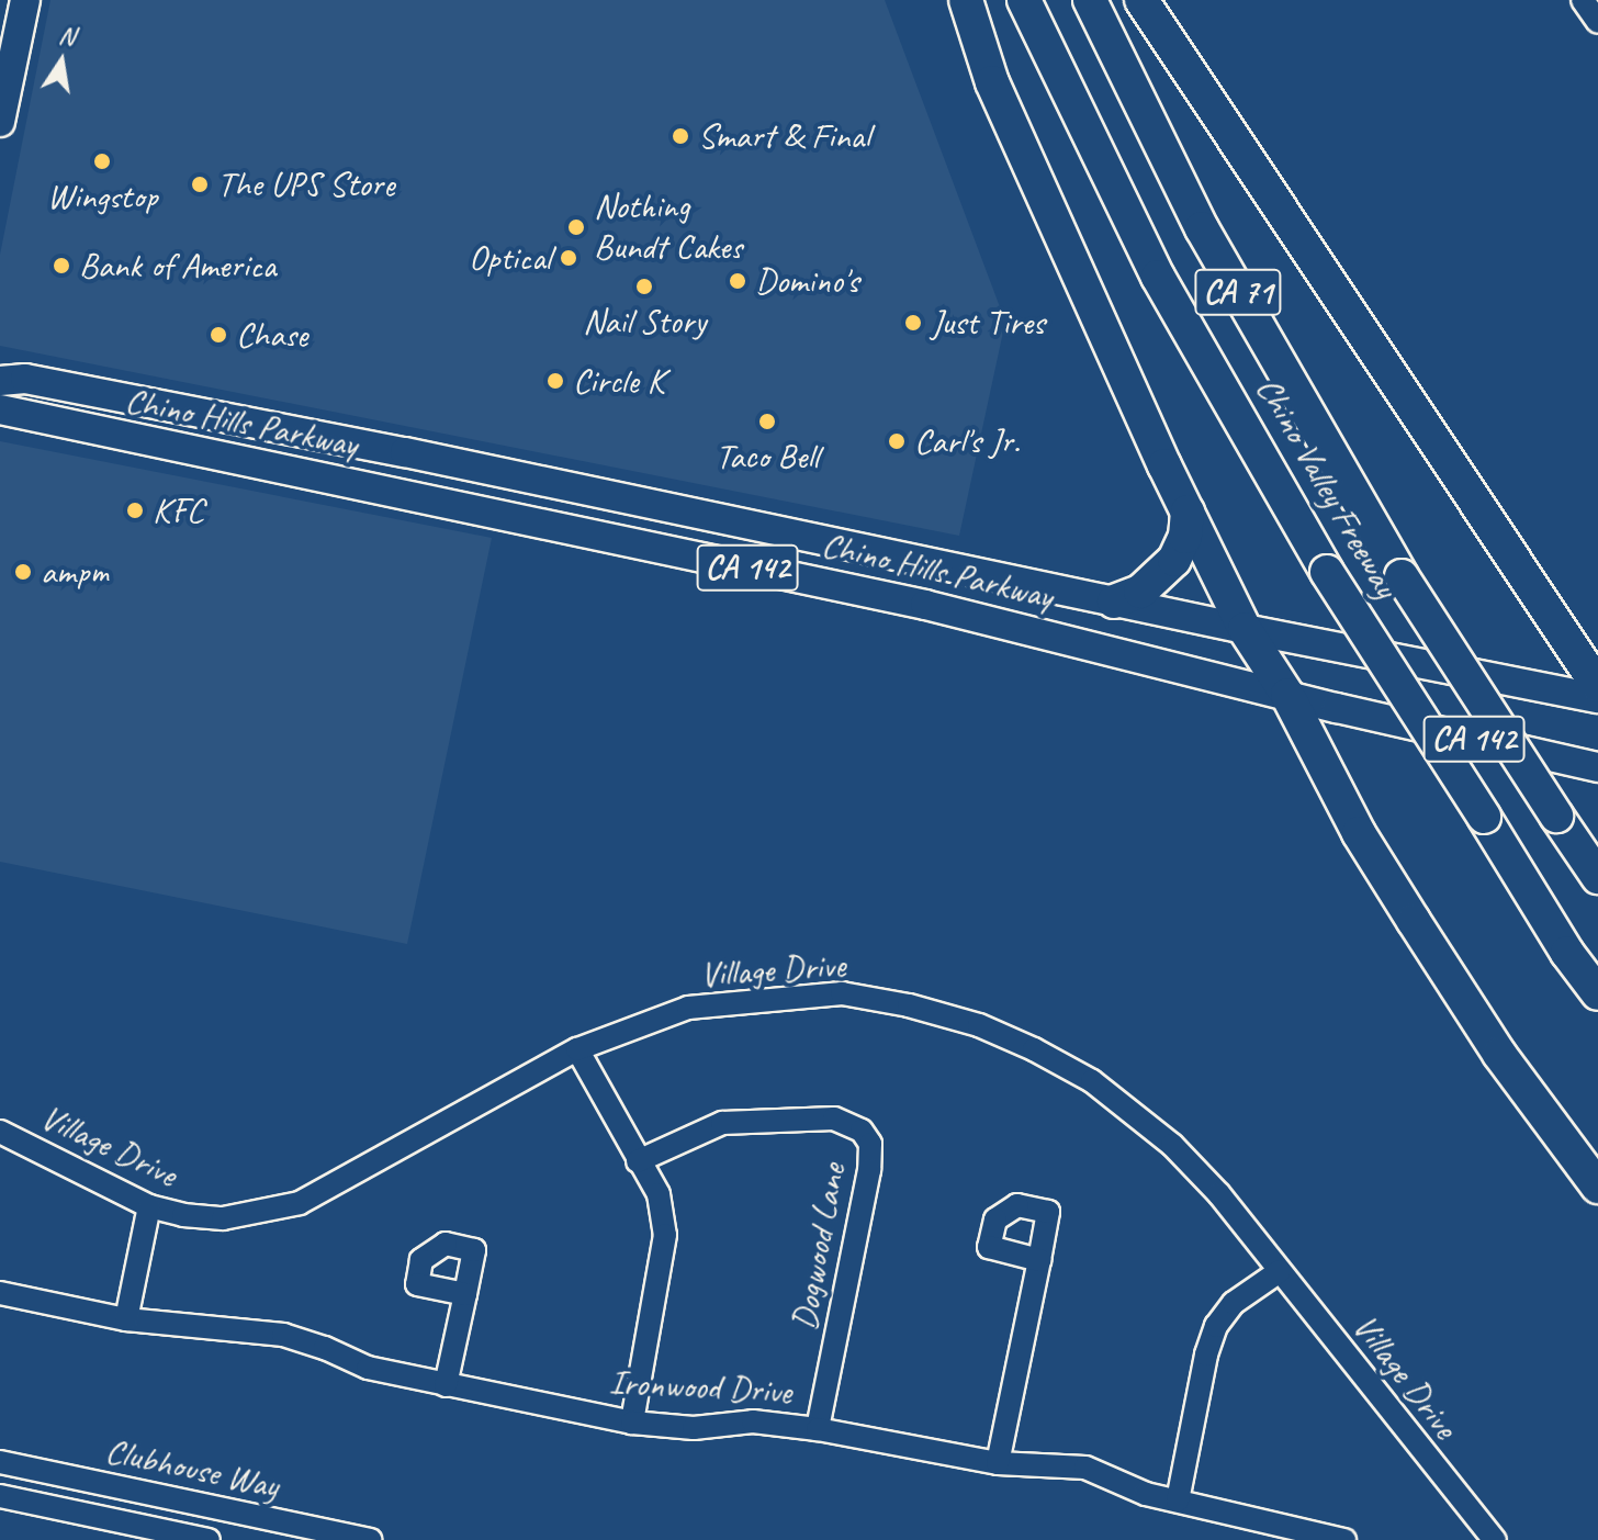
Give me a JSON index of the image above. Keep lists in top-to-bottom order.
{
  "streets": {
    "highway": ["CA 71", "Chino Valley Freeway"],
    "main road": ["Chino Hills Parkway", "CA 142"],
    "street": [
      "Village Drive",
      "Dogwood Lane",
      "Ironwood Drive",
      "Clubhouse Way"
    ]
  },
  "crossings": [
    ["Dogwood Lane", "Ironwood Drive"]
  ],
  "places": [
    "Smart & Final",
    "Wingstop",
    "The UPS Store",
    "Nothing Bundt Cakes",
    "Optical",
    "Bank of America",
    "Domino's",
    "Nail Story",
    "Just Tires",
    "Chase",
    "Circle K",
    "Taco Bell",
    "Carl's Jr.",
    "KFC",
    "ampm"
  ],
  "north": "top"
}
